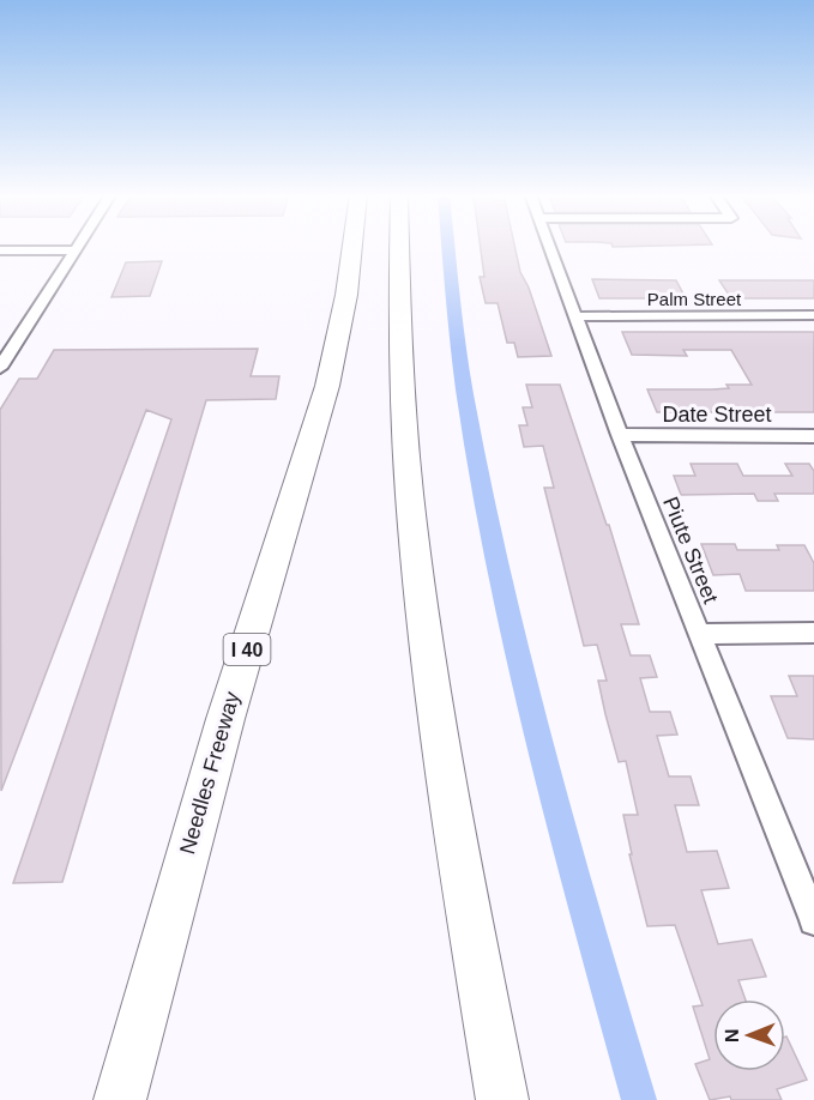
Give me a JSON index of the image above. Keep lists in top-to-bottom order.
{
  "streets": {
    "highway": ["I 40", "Needles Freeway"],
    "street": ["Palm Street", "Date Street", "Piute Street"]
  },
  "crossings": [
    ["Palm Street", "Piute Street"],
    ["Date Street", "Piute Street"]
  ],
  "north": "left"
}
